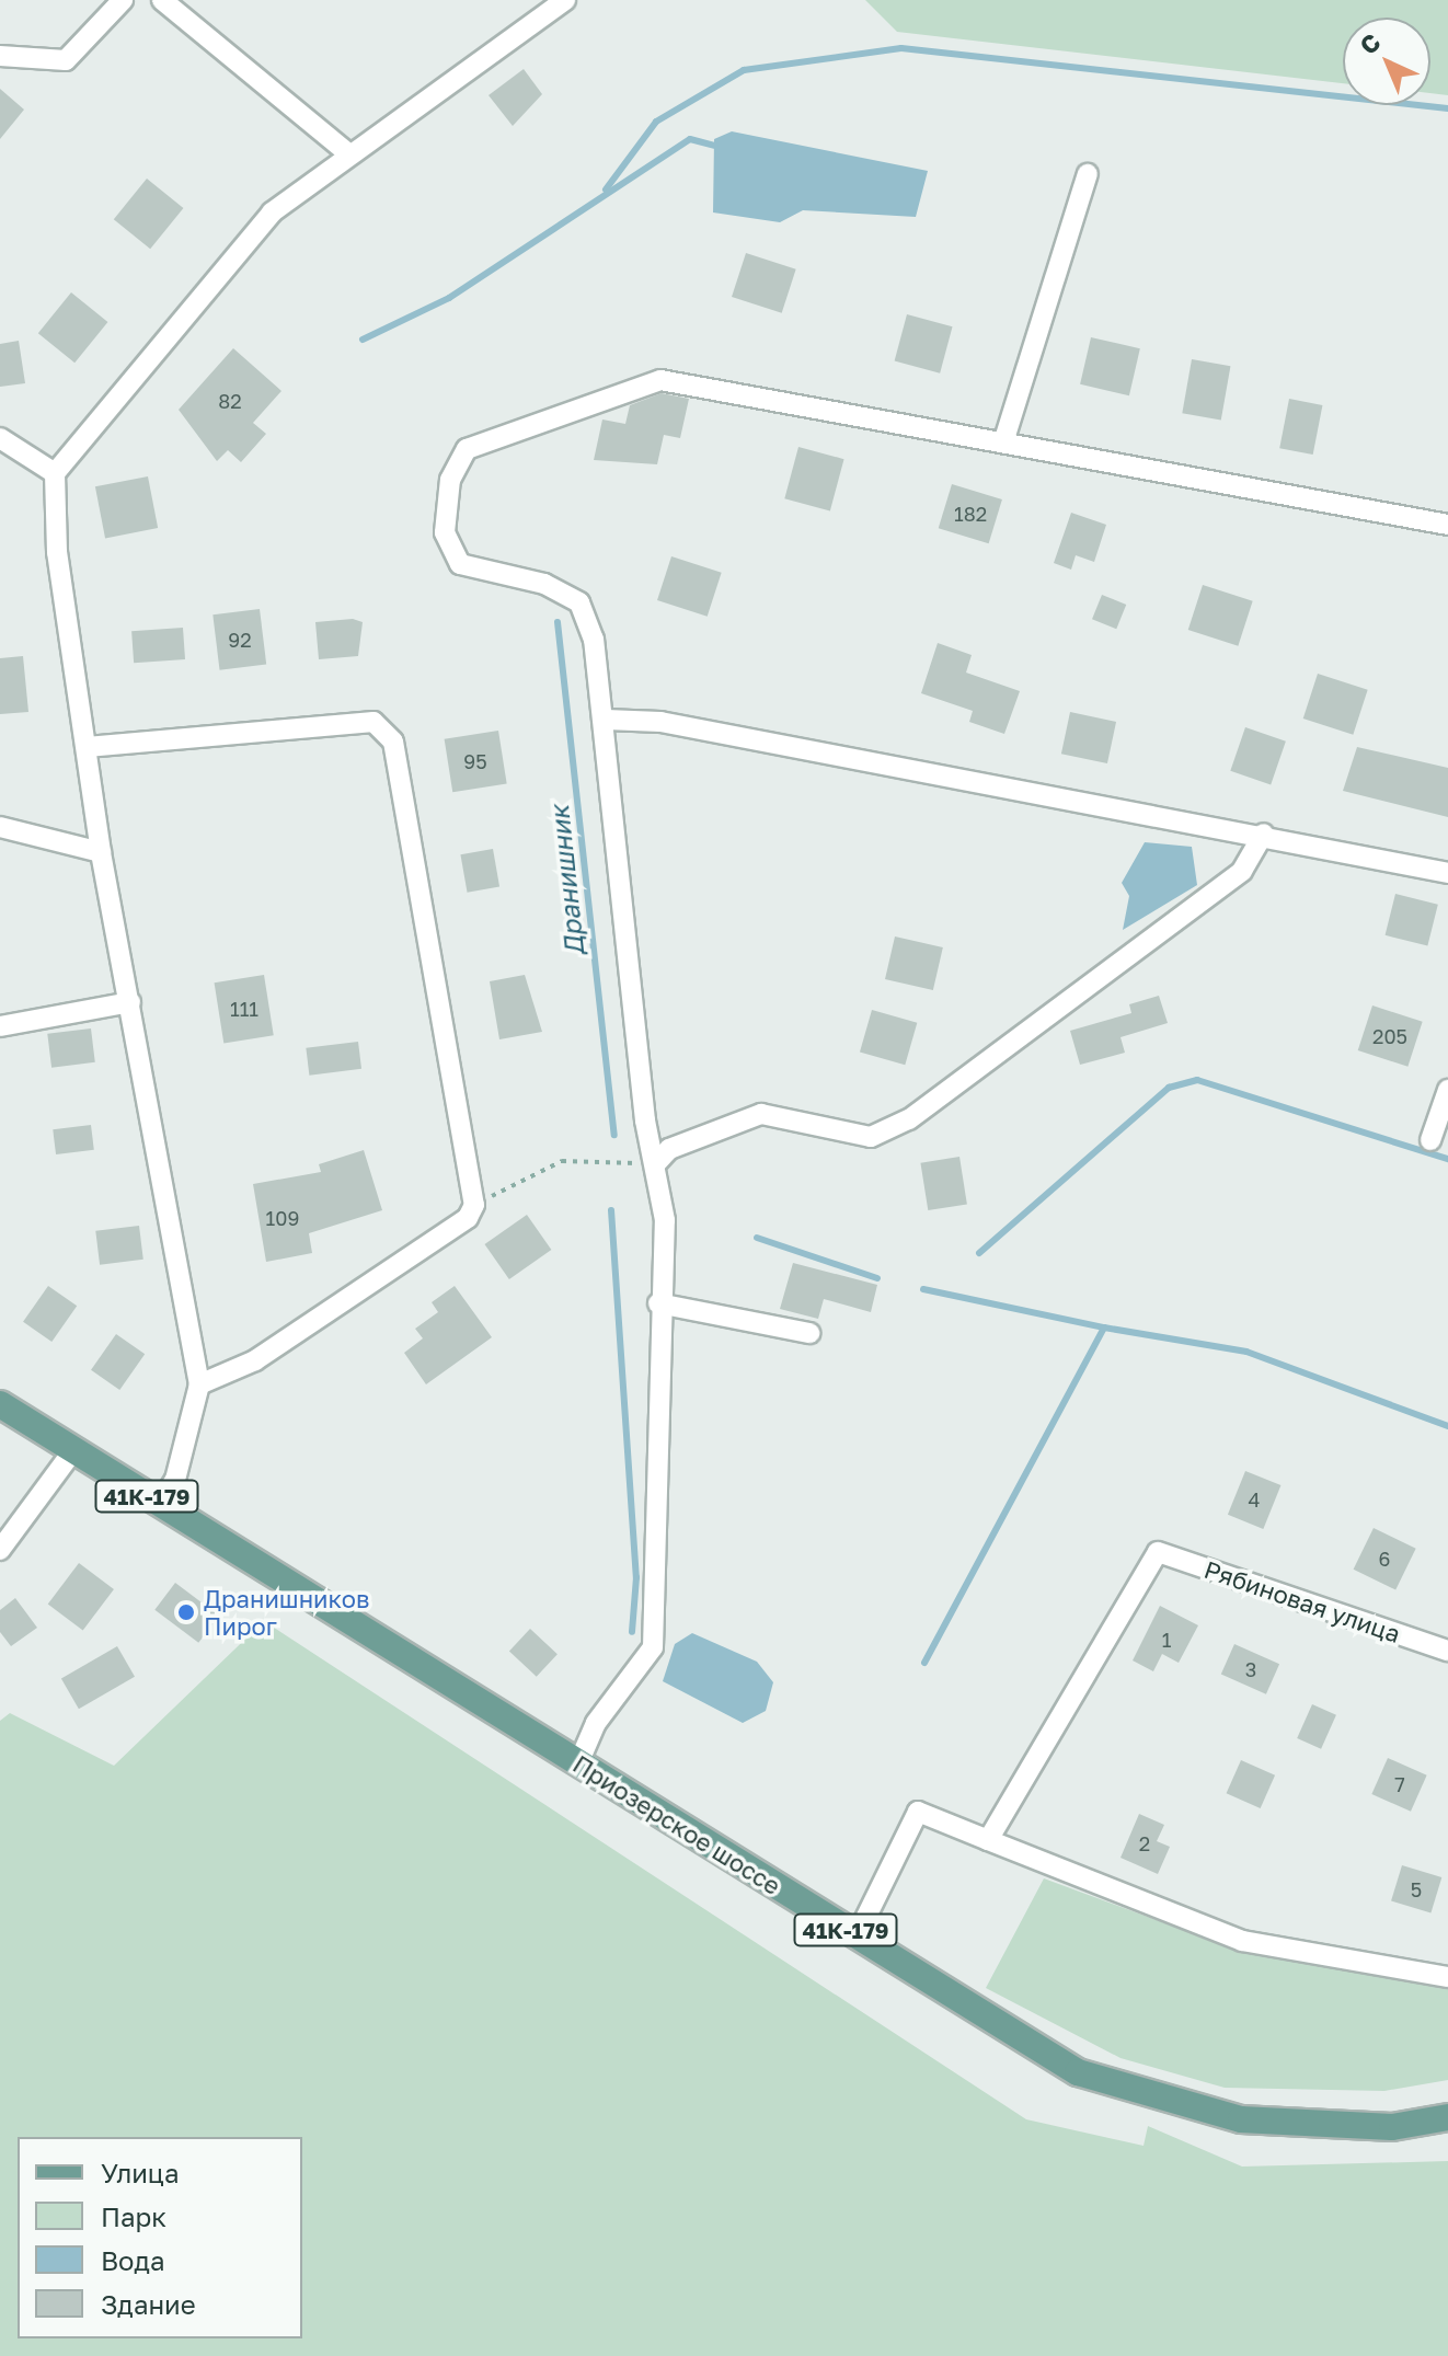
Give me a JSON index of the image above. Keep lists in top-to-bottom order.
{
  "streets": {
    "main road": ["41К-179", "Приозерское шоссе"],
    "street": ["Рябиновая улица"]
  },
  "water": ["Дранишник"],
  "places": ["Дранишников Пирог"],
  "house_numbers": [
    "82",
    "182",
    "92",
    "95",
    "111",
    "205",
    "109",
    "4",
    "6",
    "1",
    "3",
    "7",
    "2",
    "5"
  ],
  "legend": [
    "Улица",
    "Парк",
    "Вода",
    "Здание"
  ],
  "north": "top left"
}
